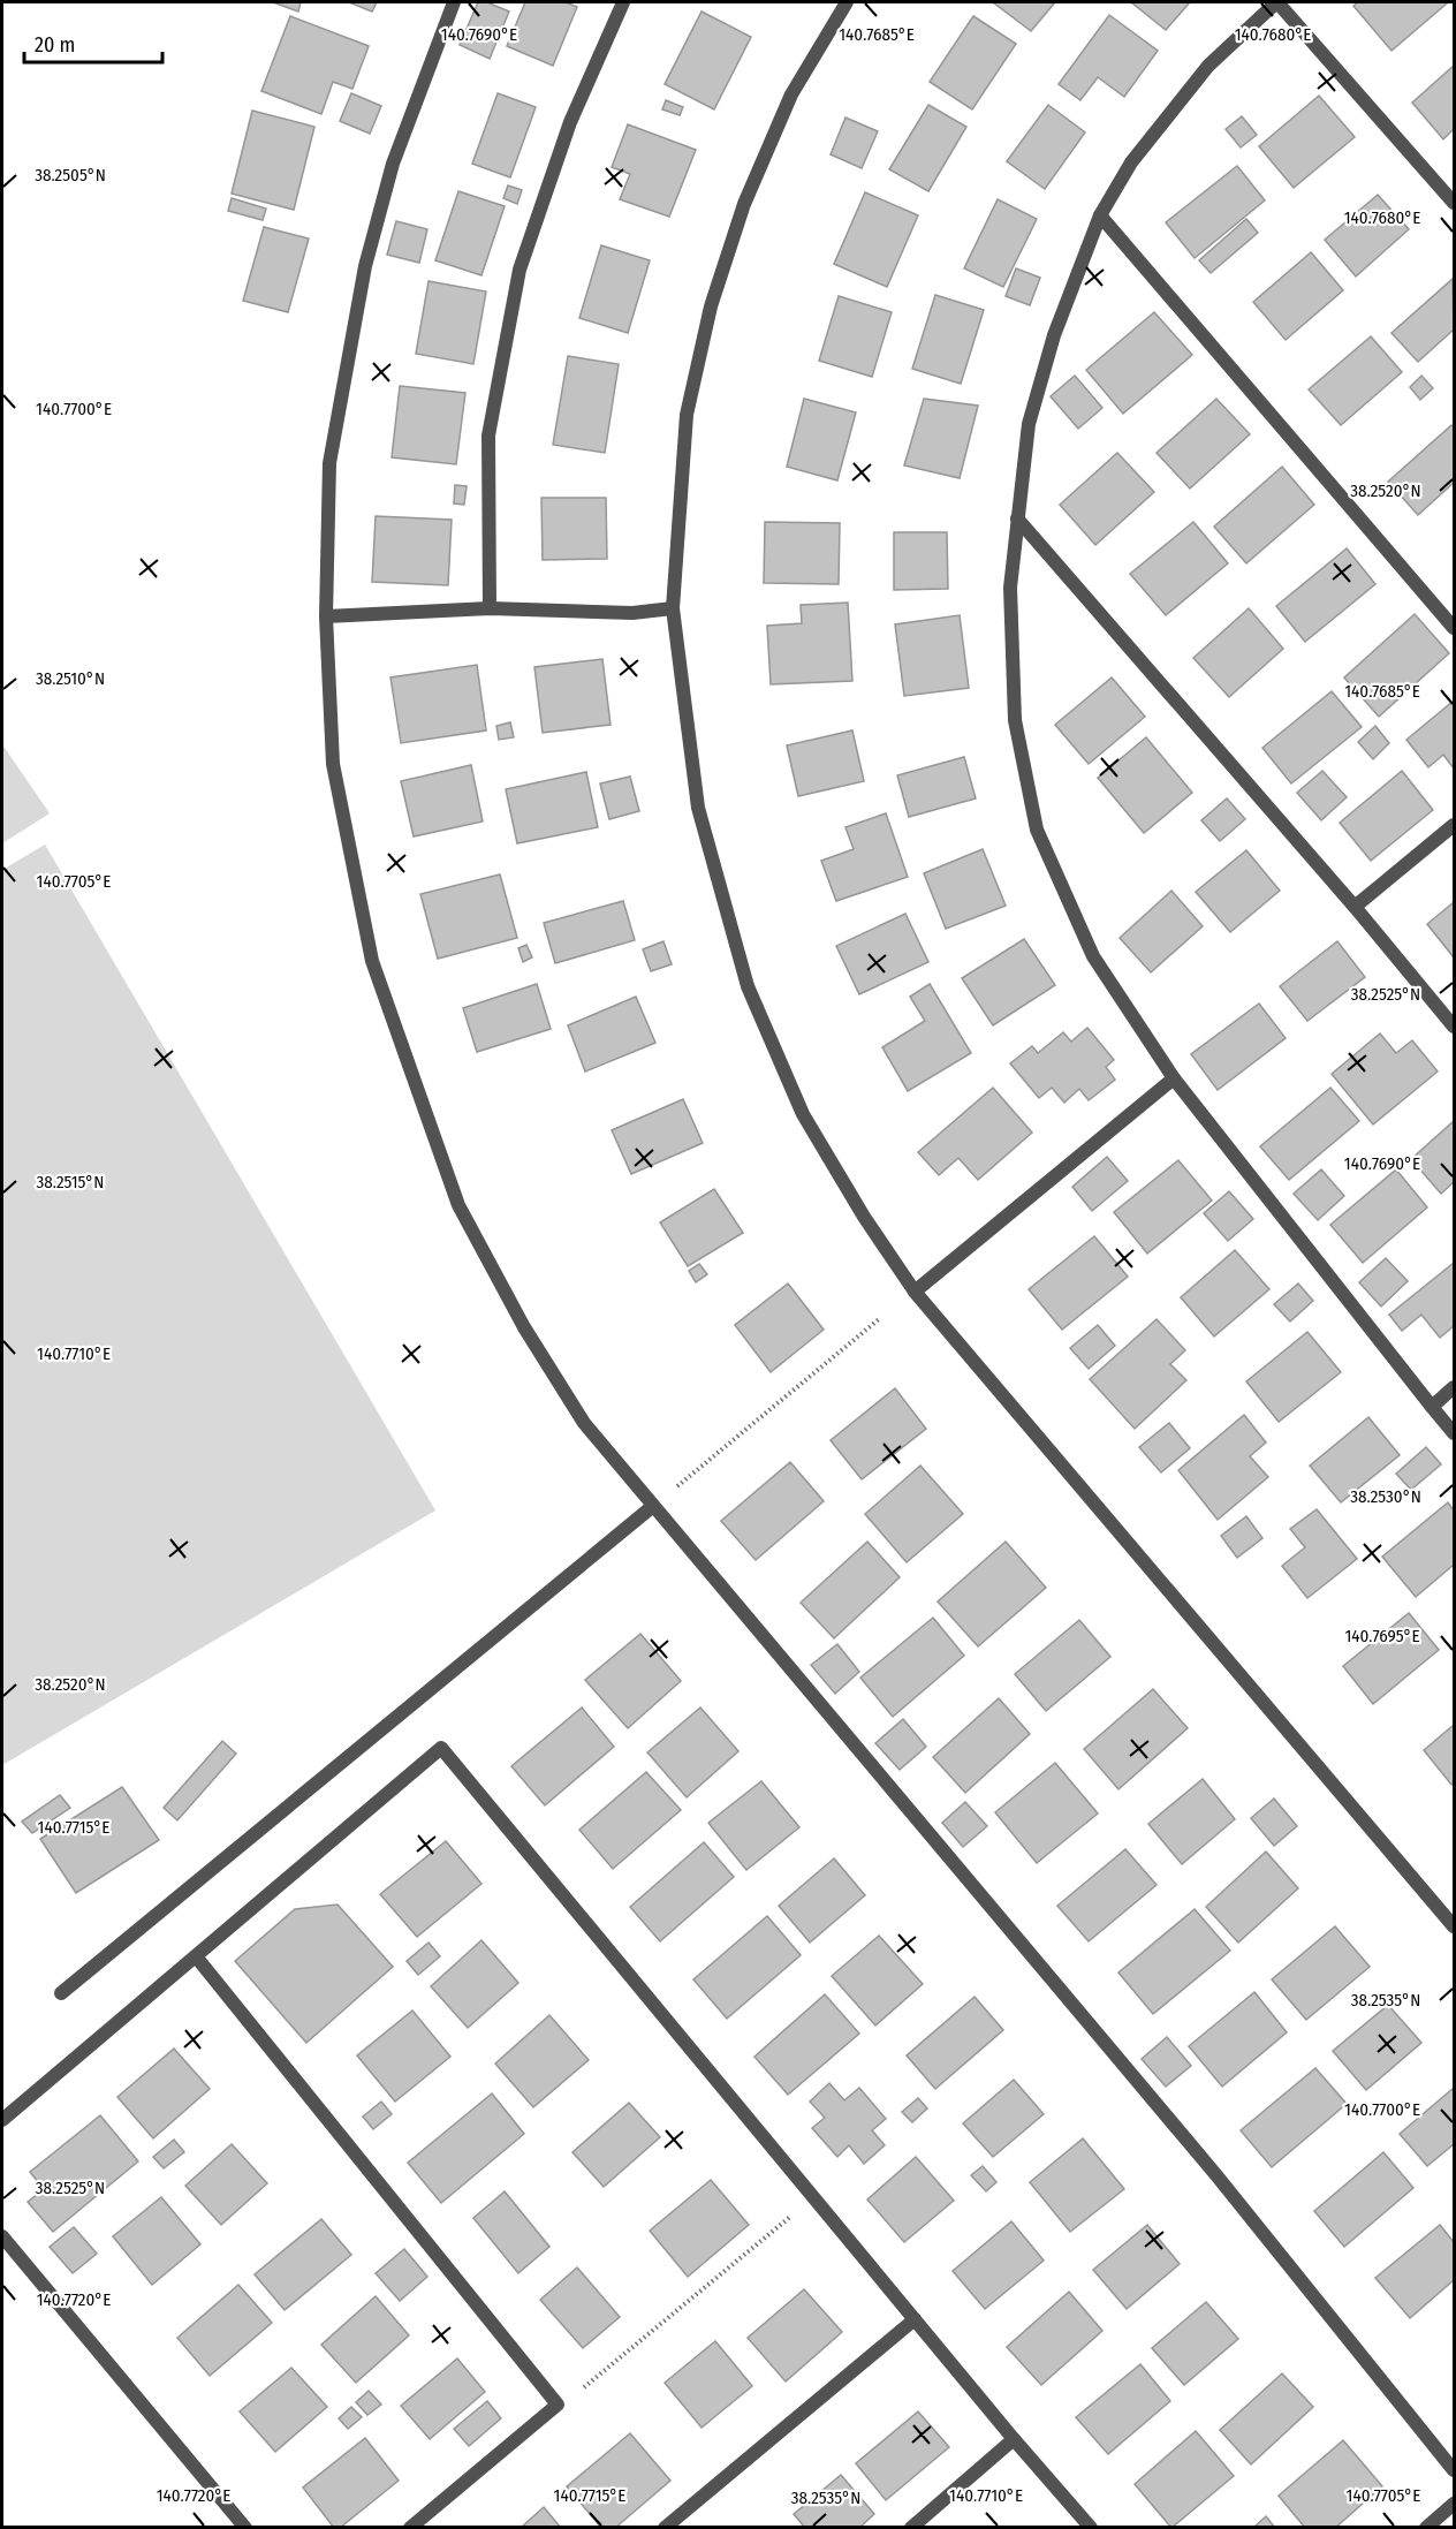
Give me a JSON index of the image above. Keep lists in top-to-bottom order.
{
  "scale_bar": "20 m",
  "coordinates": [
    "140.7690°E",
    "140.7685°E",
    "140.7680°E",
    "38.2505°N",
    "140.7700°E",
    "38.2520°N",
    "38.2510°N",
    "140.7705°E",
    "38.2525°N",
    "38.2515°N",
    "140.7710°E",
    "38.2530°N",
    "140.7695°E",
    "140.7715°E",
    "38.2535°N",
    "140.7720°E"
  ]
}
